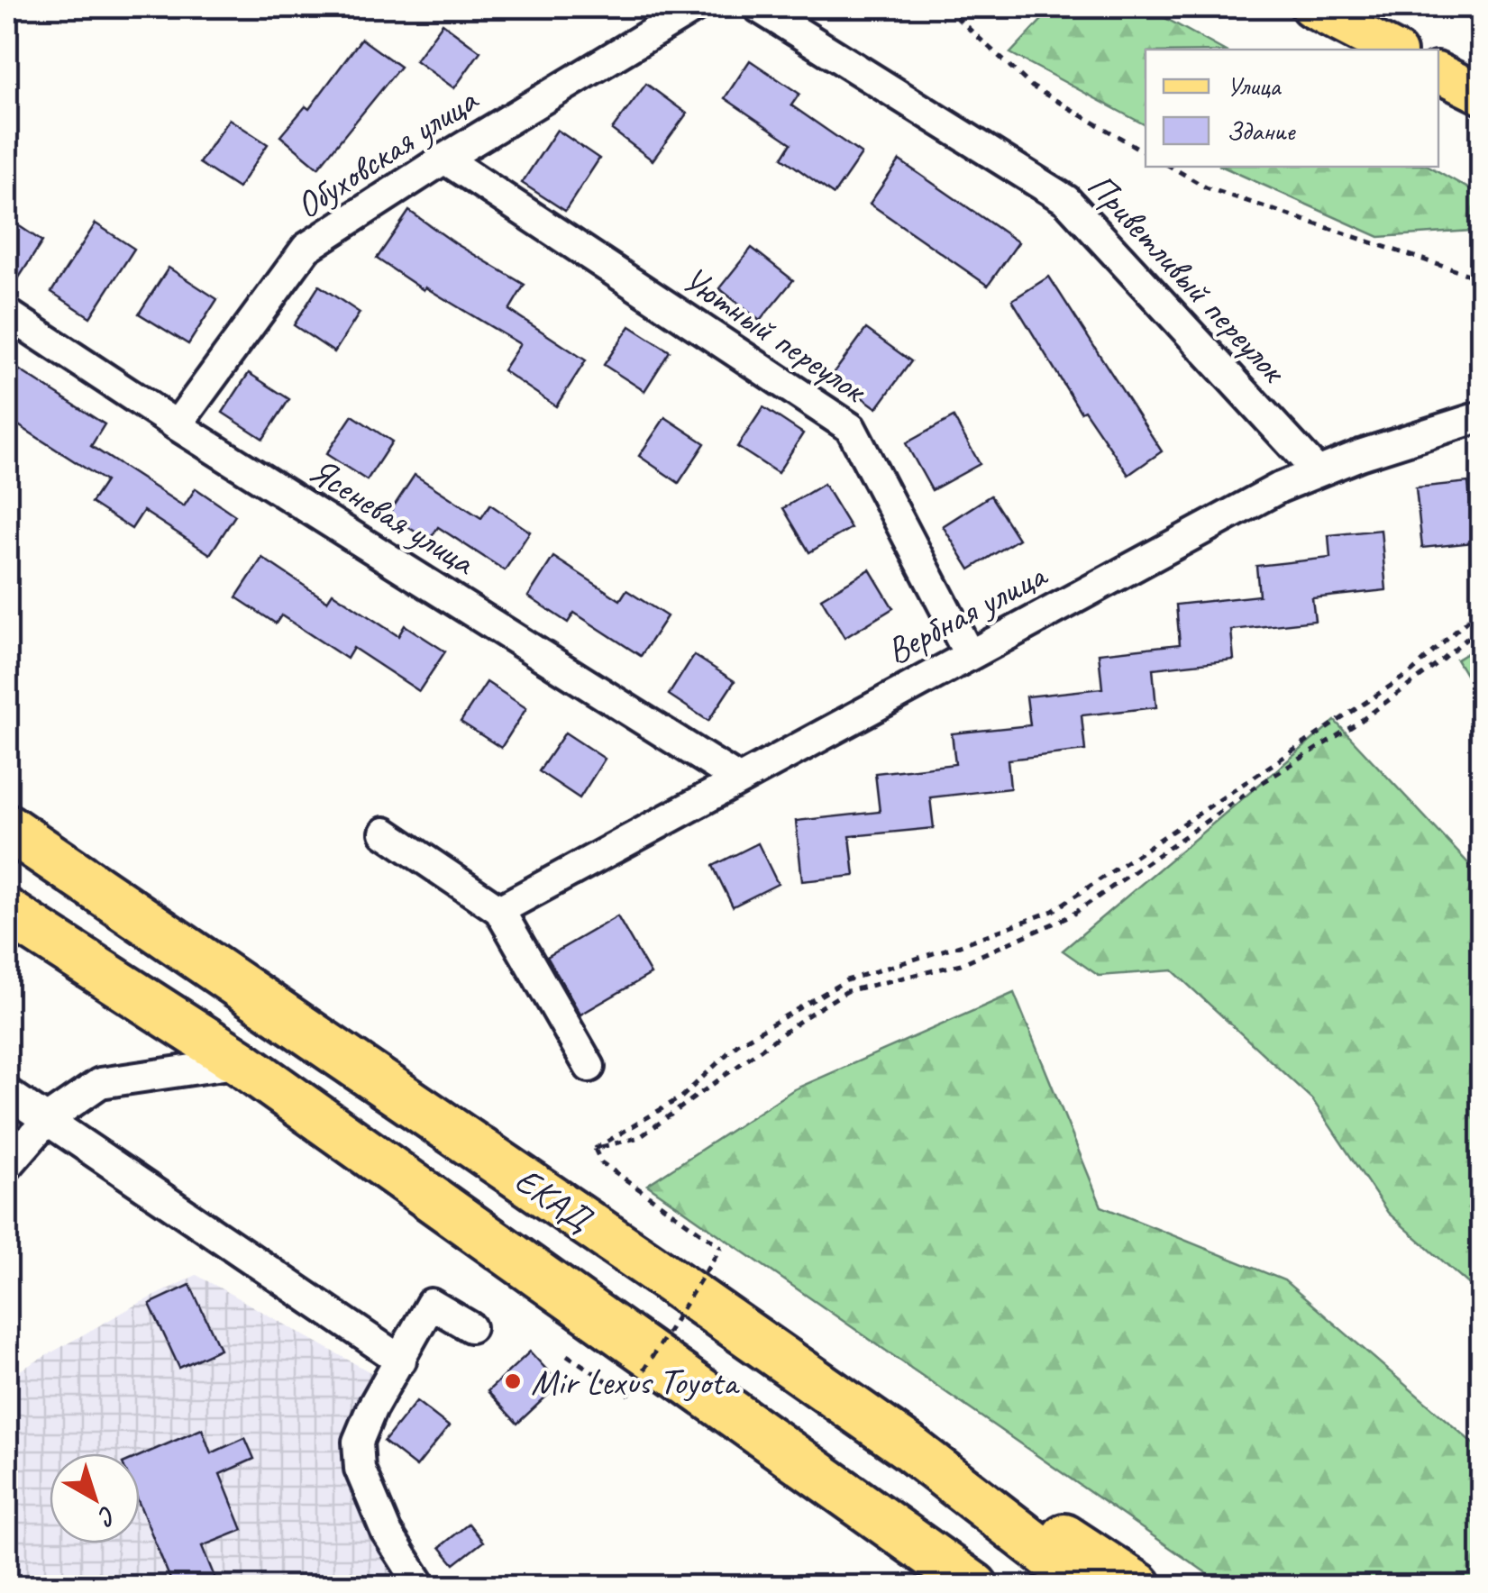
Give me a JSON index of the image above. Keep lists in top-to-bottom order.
{
  "streets": {
    "highway": ["ЕКАД"],
    "street": [
      "Обуховская улица",
      "Приветливый переулок",
      "Уютный переулок",
      "Ясеневая улица",
      "Вербная улица"
    ]
  },
  "crossings": [
    ["Обуховская улица", "Уютный переулок"],
    ["Обуховская улица", "Ясеневая улица"],
    ["Приветливый переулок", "Вербная улица"],
    ["Уютный переулок", "Вербная улица"],
    ["Ясеневая улица", "Вербная улица"]
  ],
  "places": ["Mir Lexus Toyota"],
  "legend": ["Улица", "Здание"],
  "north": "bottom right"
}
